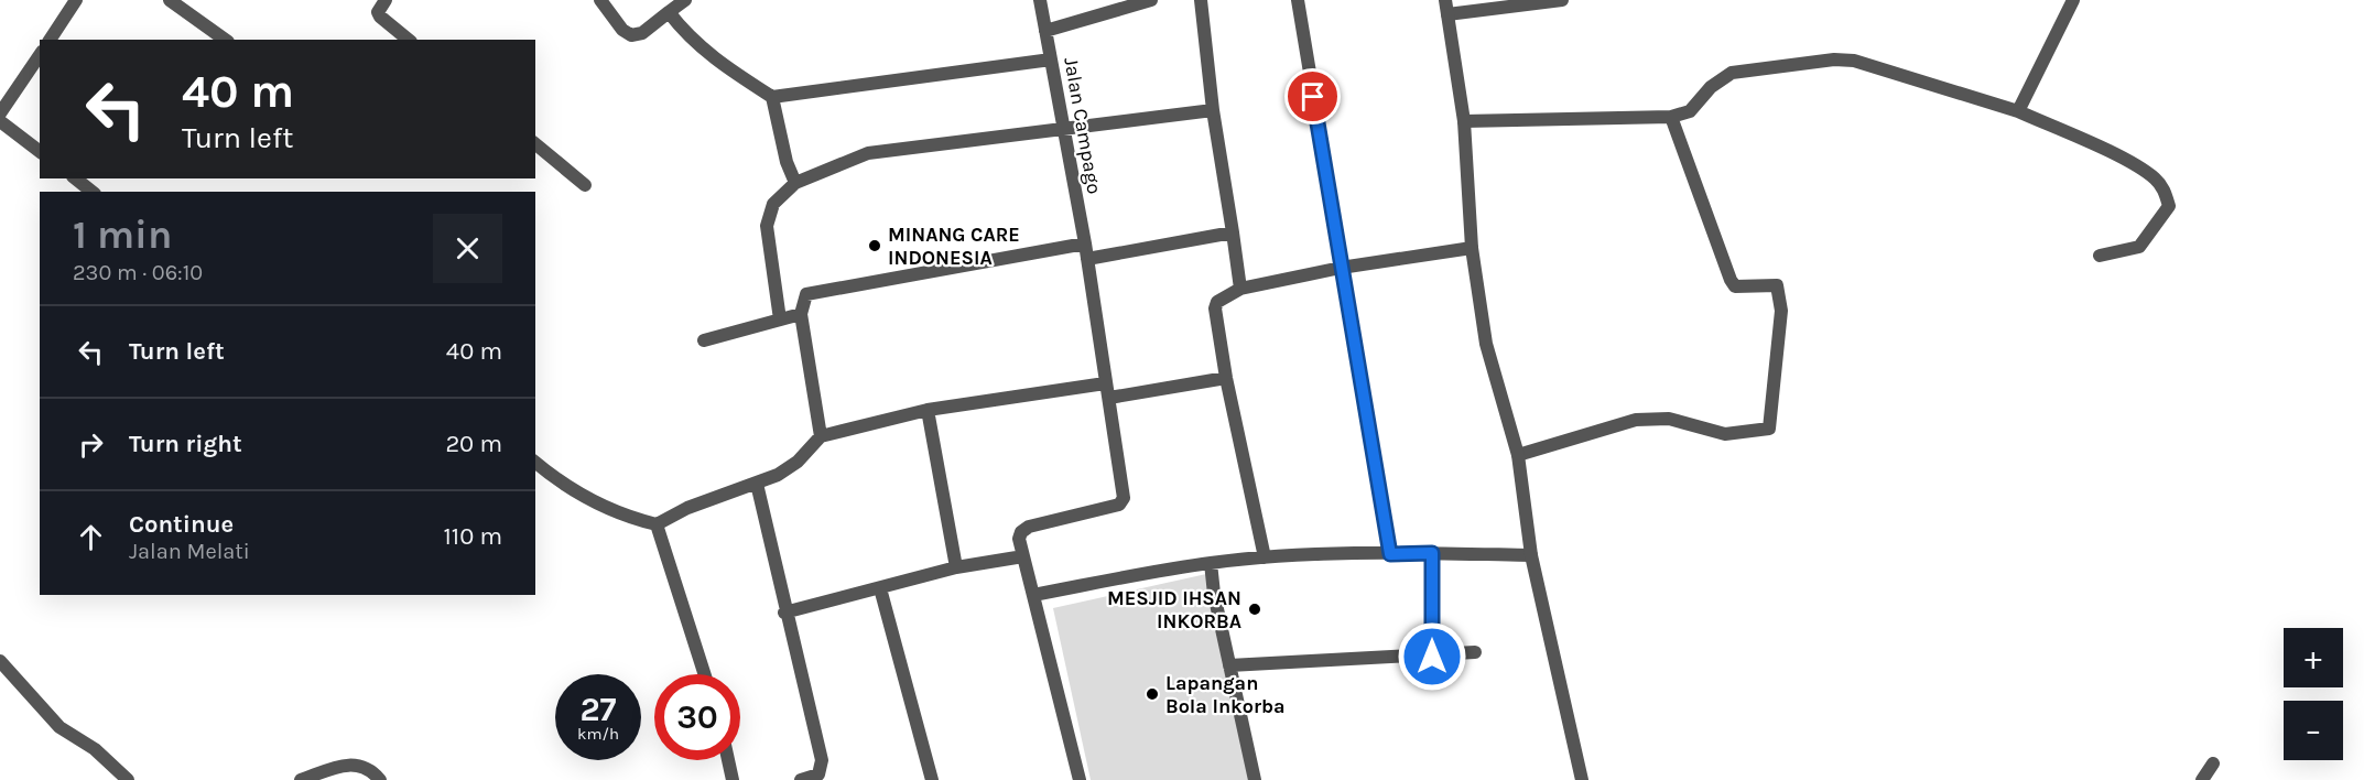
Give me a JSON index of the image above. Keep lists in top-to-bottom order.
{
  "streets": {
    "street": ["Jalan Campago"]
  },
  "places": ["MINANG CARE INDONESIA", "MESJID IHSAN INKORBA", "Lapangan Bola Inkorba"],
  "page": {
    "turn": ["40 m", "Turn left"],
    "heading": ["1 min", "230 m · 06:10"],
    "list": [
      {
        "name": "Turn left",
        "value": "40 m"
      },
      {
        "name": "Turn right",
        "value": "20 m"
      },
      {
        "name": "Continue",
        "note": "Jalan Melati",
        "value": "110 m"
      }
    ],
    "map_buttons": ["+", "−"],
    "speed": "27 km/h",
    "limit": "30"
  }
}
